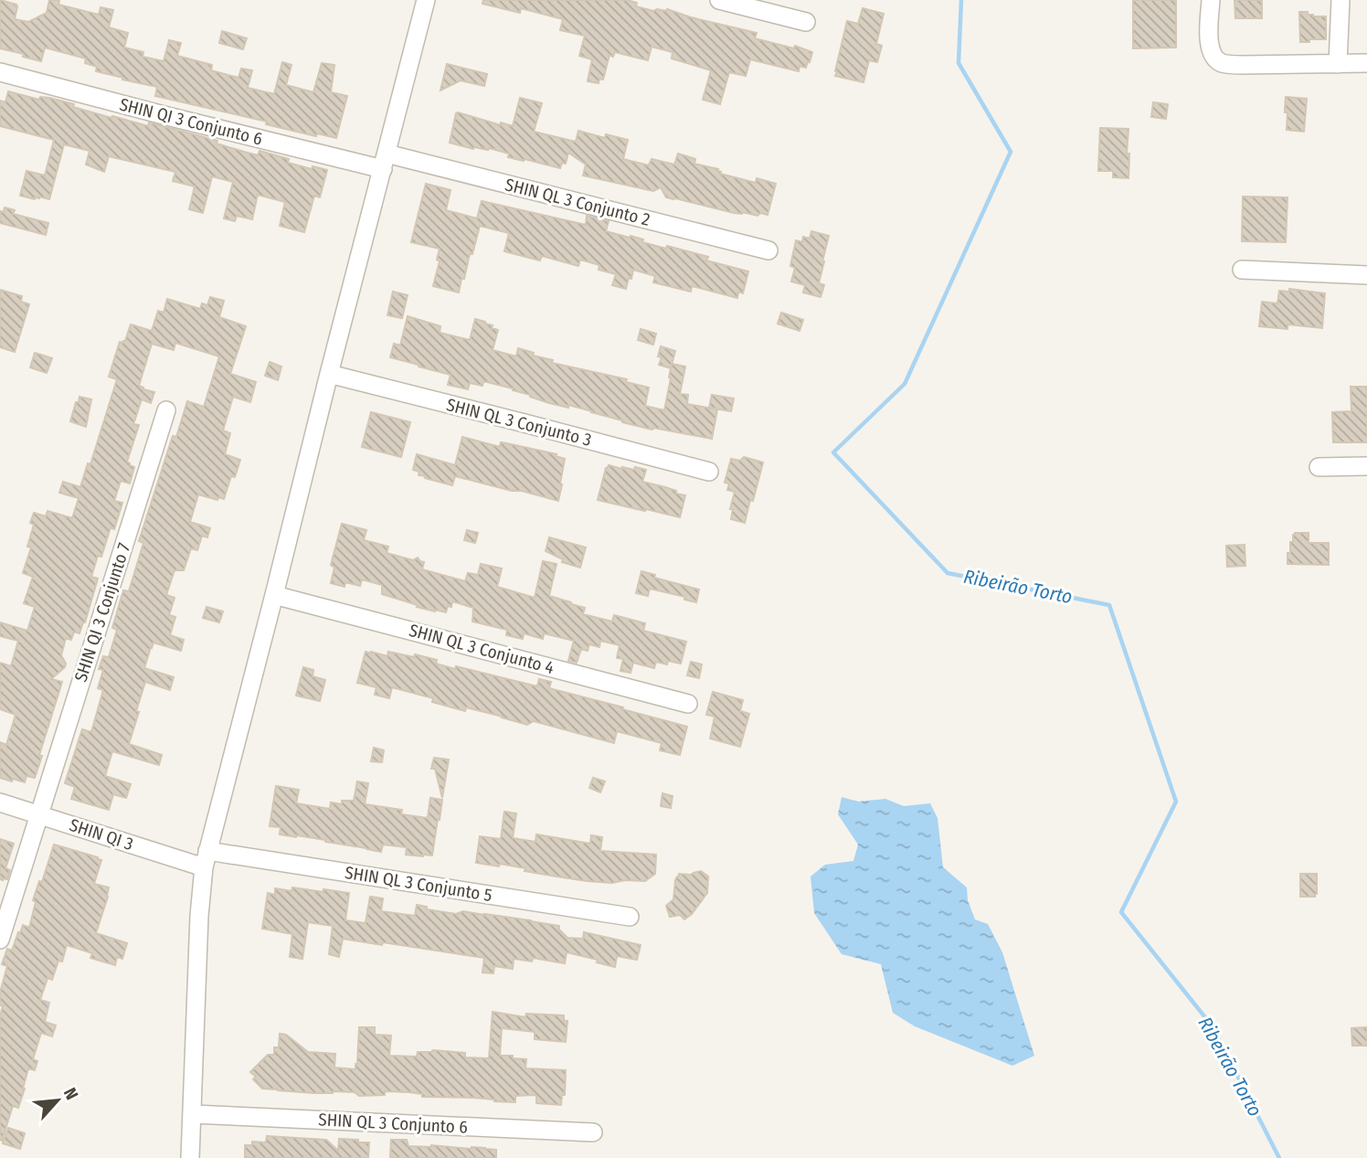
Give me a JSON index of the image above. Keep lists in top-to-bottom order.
{
  "streets": {
    "street": [
      "SHIN QI 3 Conjunto 6",
      "SHIN QL 3 Conjunto 2",
      "SHIN QL 3 Conjunto 3",
      "SHIN QI 3 Conjunto 7",
      "SHIN QL 3 Conjunto 4",
      "SHIN QI 3",
      "SHIN QL 3 Conjunto 5",
      "SHIN QL 3 Conjunto 6"
    ]
  },
  "crossings": [
    ["SHIN QI 3 Conjunto 6", "SHIN QL 3 Conjunto 2"],
    ["SHIN QI 3 Conjunto 7", "SHIN QI 3"],
    ["SHIN QI 3", "SHIN QL 3 Conjunto 5"]
  ],
  "water": ["Ribeirão Torto"],
  "north": "top right"
}
